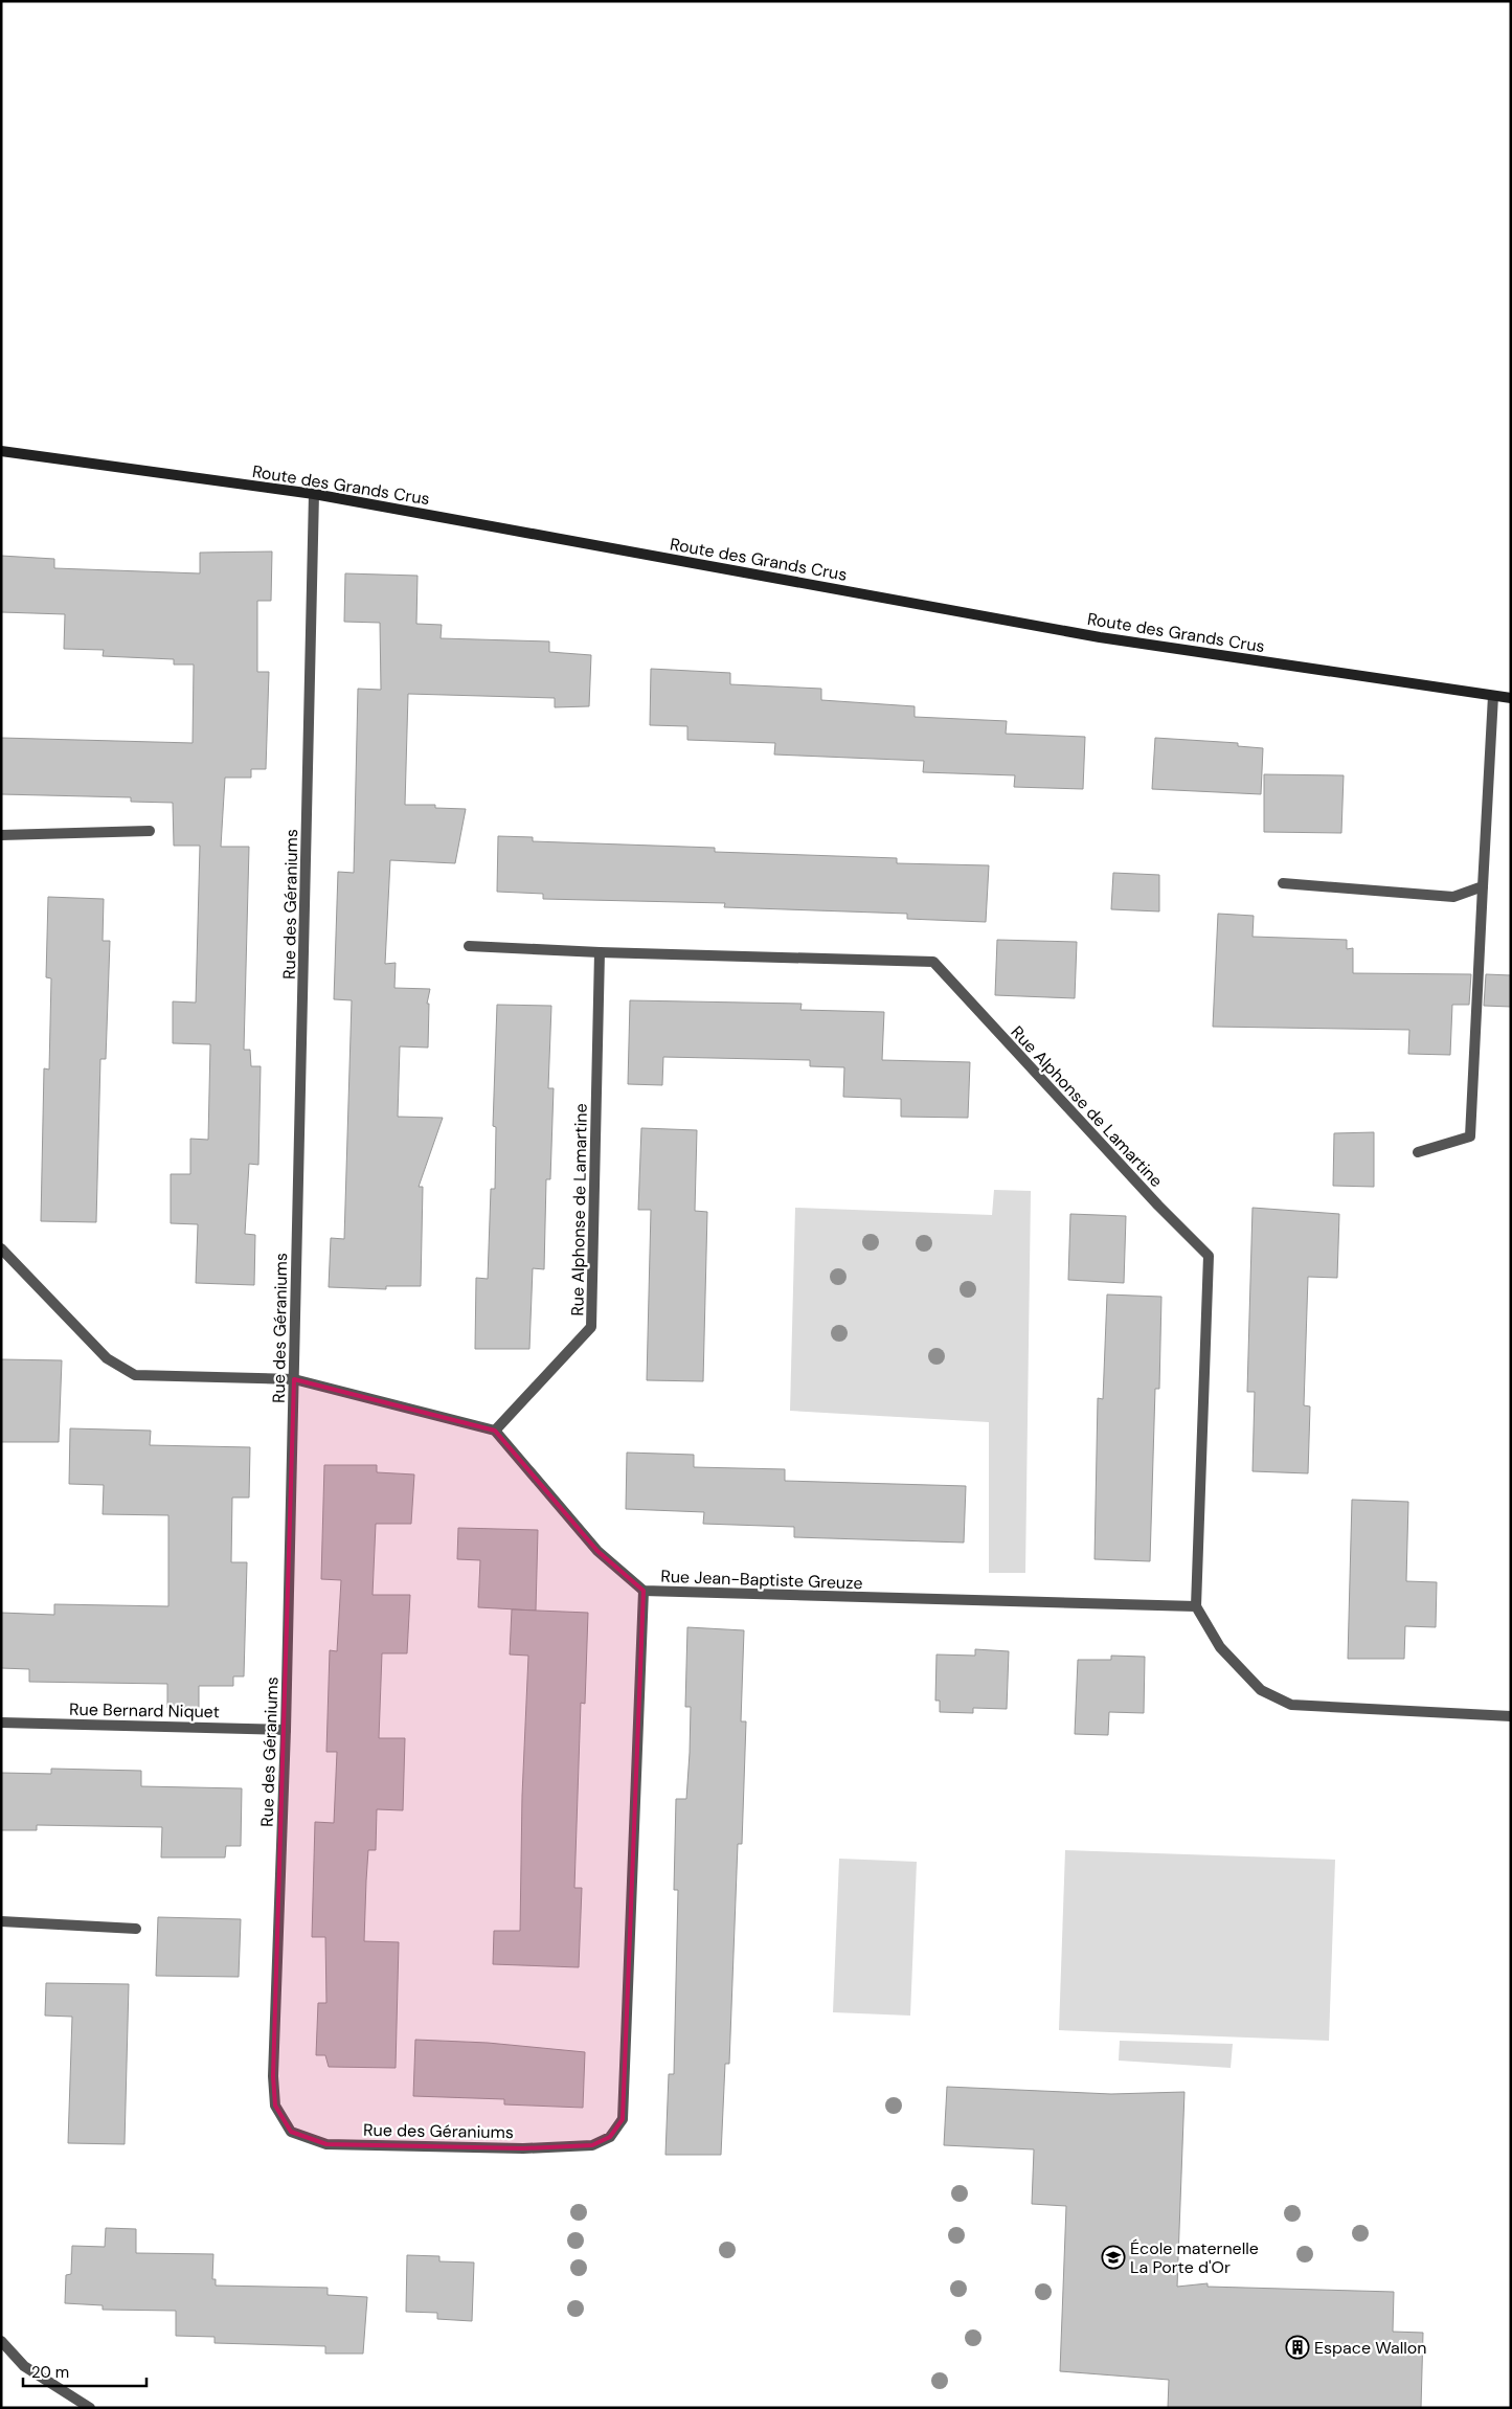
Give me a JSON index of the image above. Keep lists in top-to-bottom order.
{
  "streets": {
    "street": [
      "Route des Grands Crus",
      "Rue des Géraniums",
      "Rue Alphonse de Lamartine",
      "Rue Jean-Baptiste Greuze",
      "Rue Bernard Niquet"
    ]
  },
  "crossings": [
    ["Route des Grands Crus", "Rue des Géraniums"],
    ["Rue des Géraniums", "Rue Jean-Baptiste Greuze"],
    ["Rue des Géraniums", "Rue Bernard Niquet"],
    ["Rue Alphonse de Lamartine", "Rue Jean-Baptiste Greuze"]
  ],
  "places": {
    "school or university": ["École maternelle La Porte d'Or"],
    "building": ["Espace Wallon"]
  },
  "scale_bar": "20 m"
}
